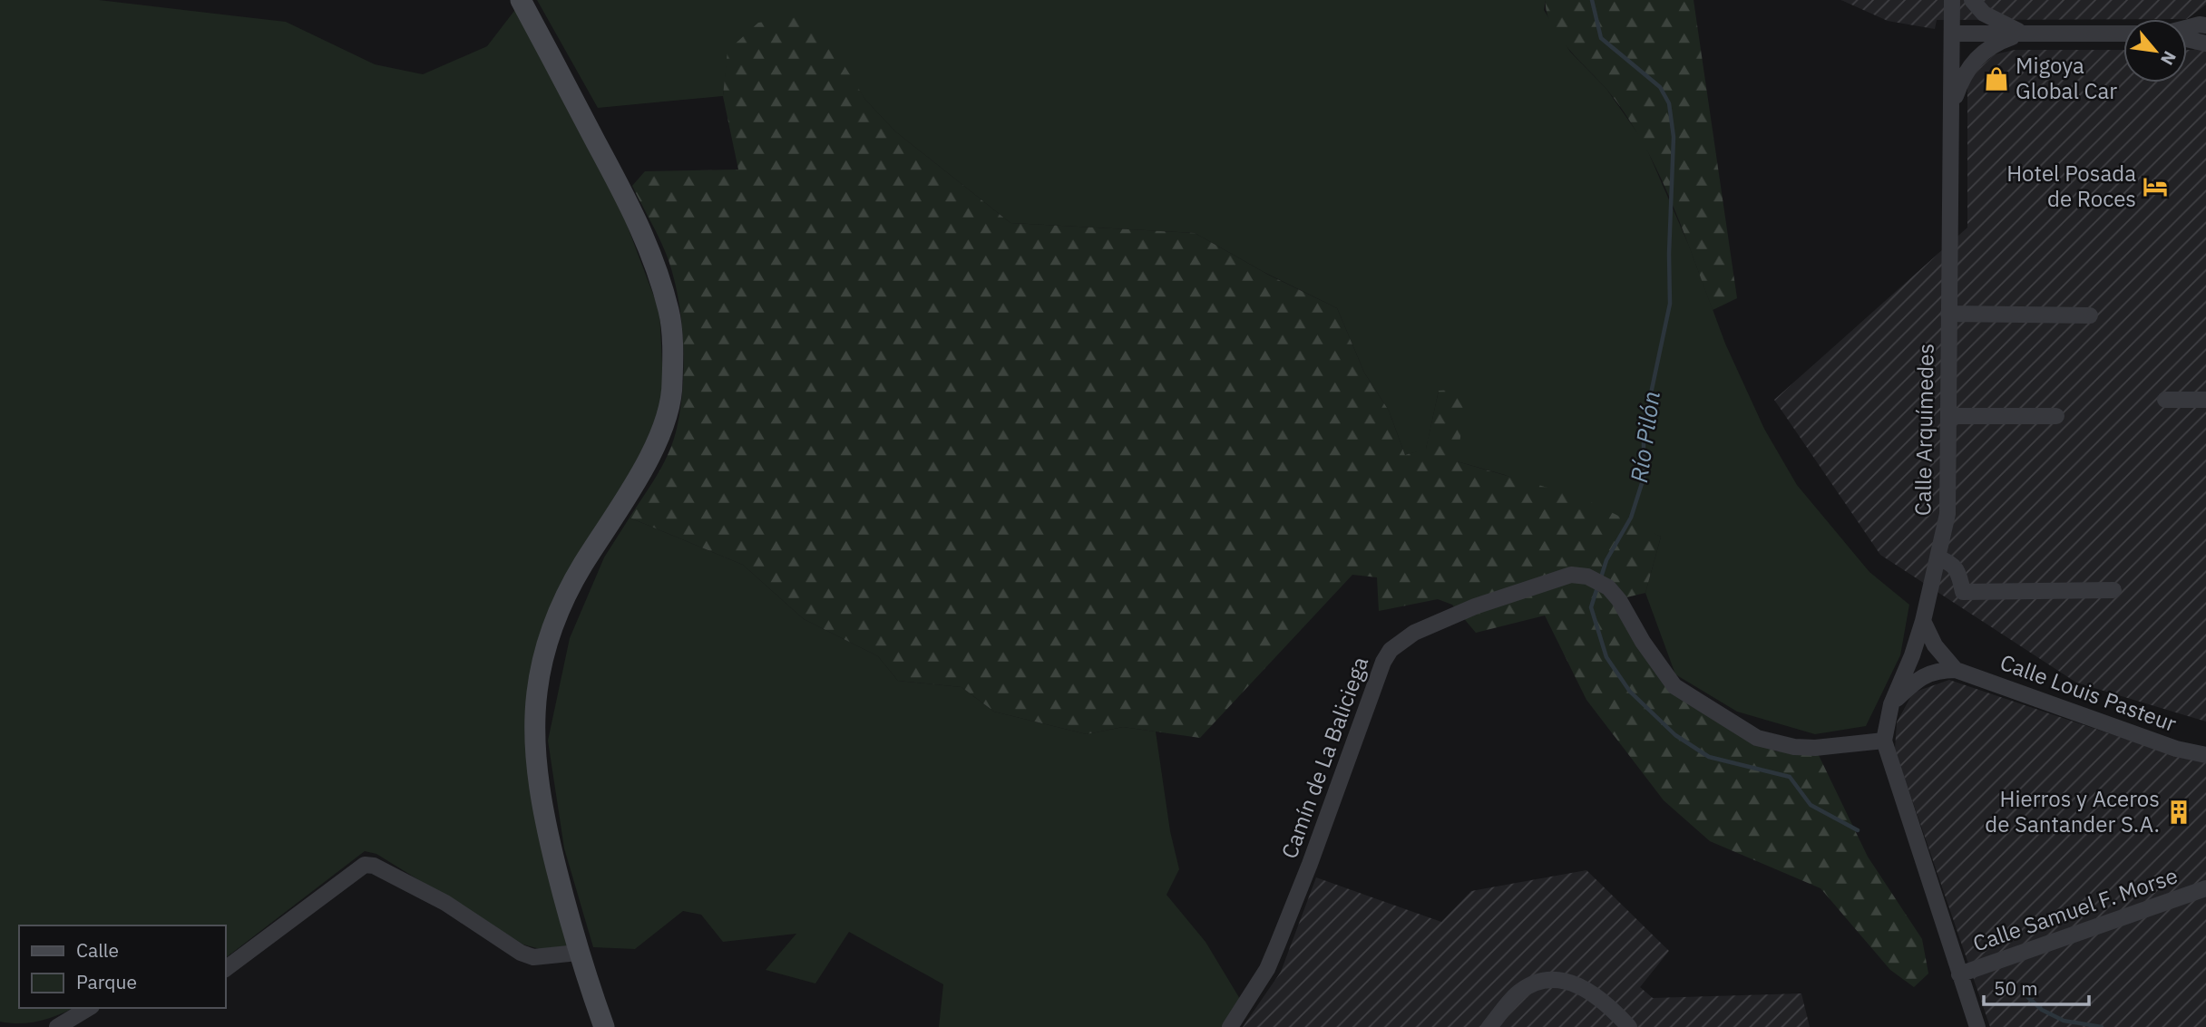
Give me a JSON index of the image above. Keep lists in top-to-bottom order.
{
  "streets": {
    "street": [
      "Calle Arquímedes",
      "Calle Louis Pasteur",
      "Camín de La Baliciega",
      "Calle Samuel F. Morse"
    ]
  },
  "crossings": [
    ["Calle Arquímedes", "Camín de La Baliciega"],
    ["Calle Arquímedes", "Calle Samuel F. Morse"]
  ],
  "water": ["Río Pilón"],
  "places": {
    "shop": ["Migoya Global Car"],
    "hotel": ["Hotel Posada de Roces"],
    "building": ["Hierros y Aceros de Santander S.A."]
  },
  "legend": ["Calle", "Parque"],
  "scale_bar": "50 m",
  "north": "bottom right"
}
